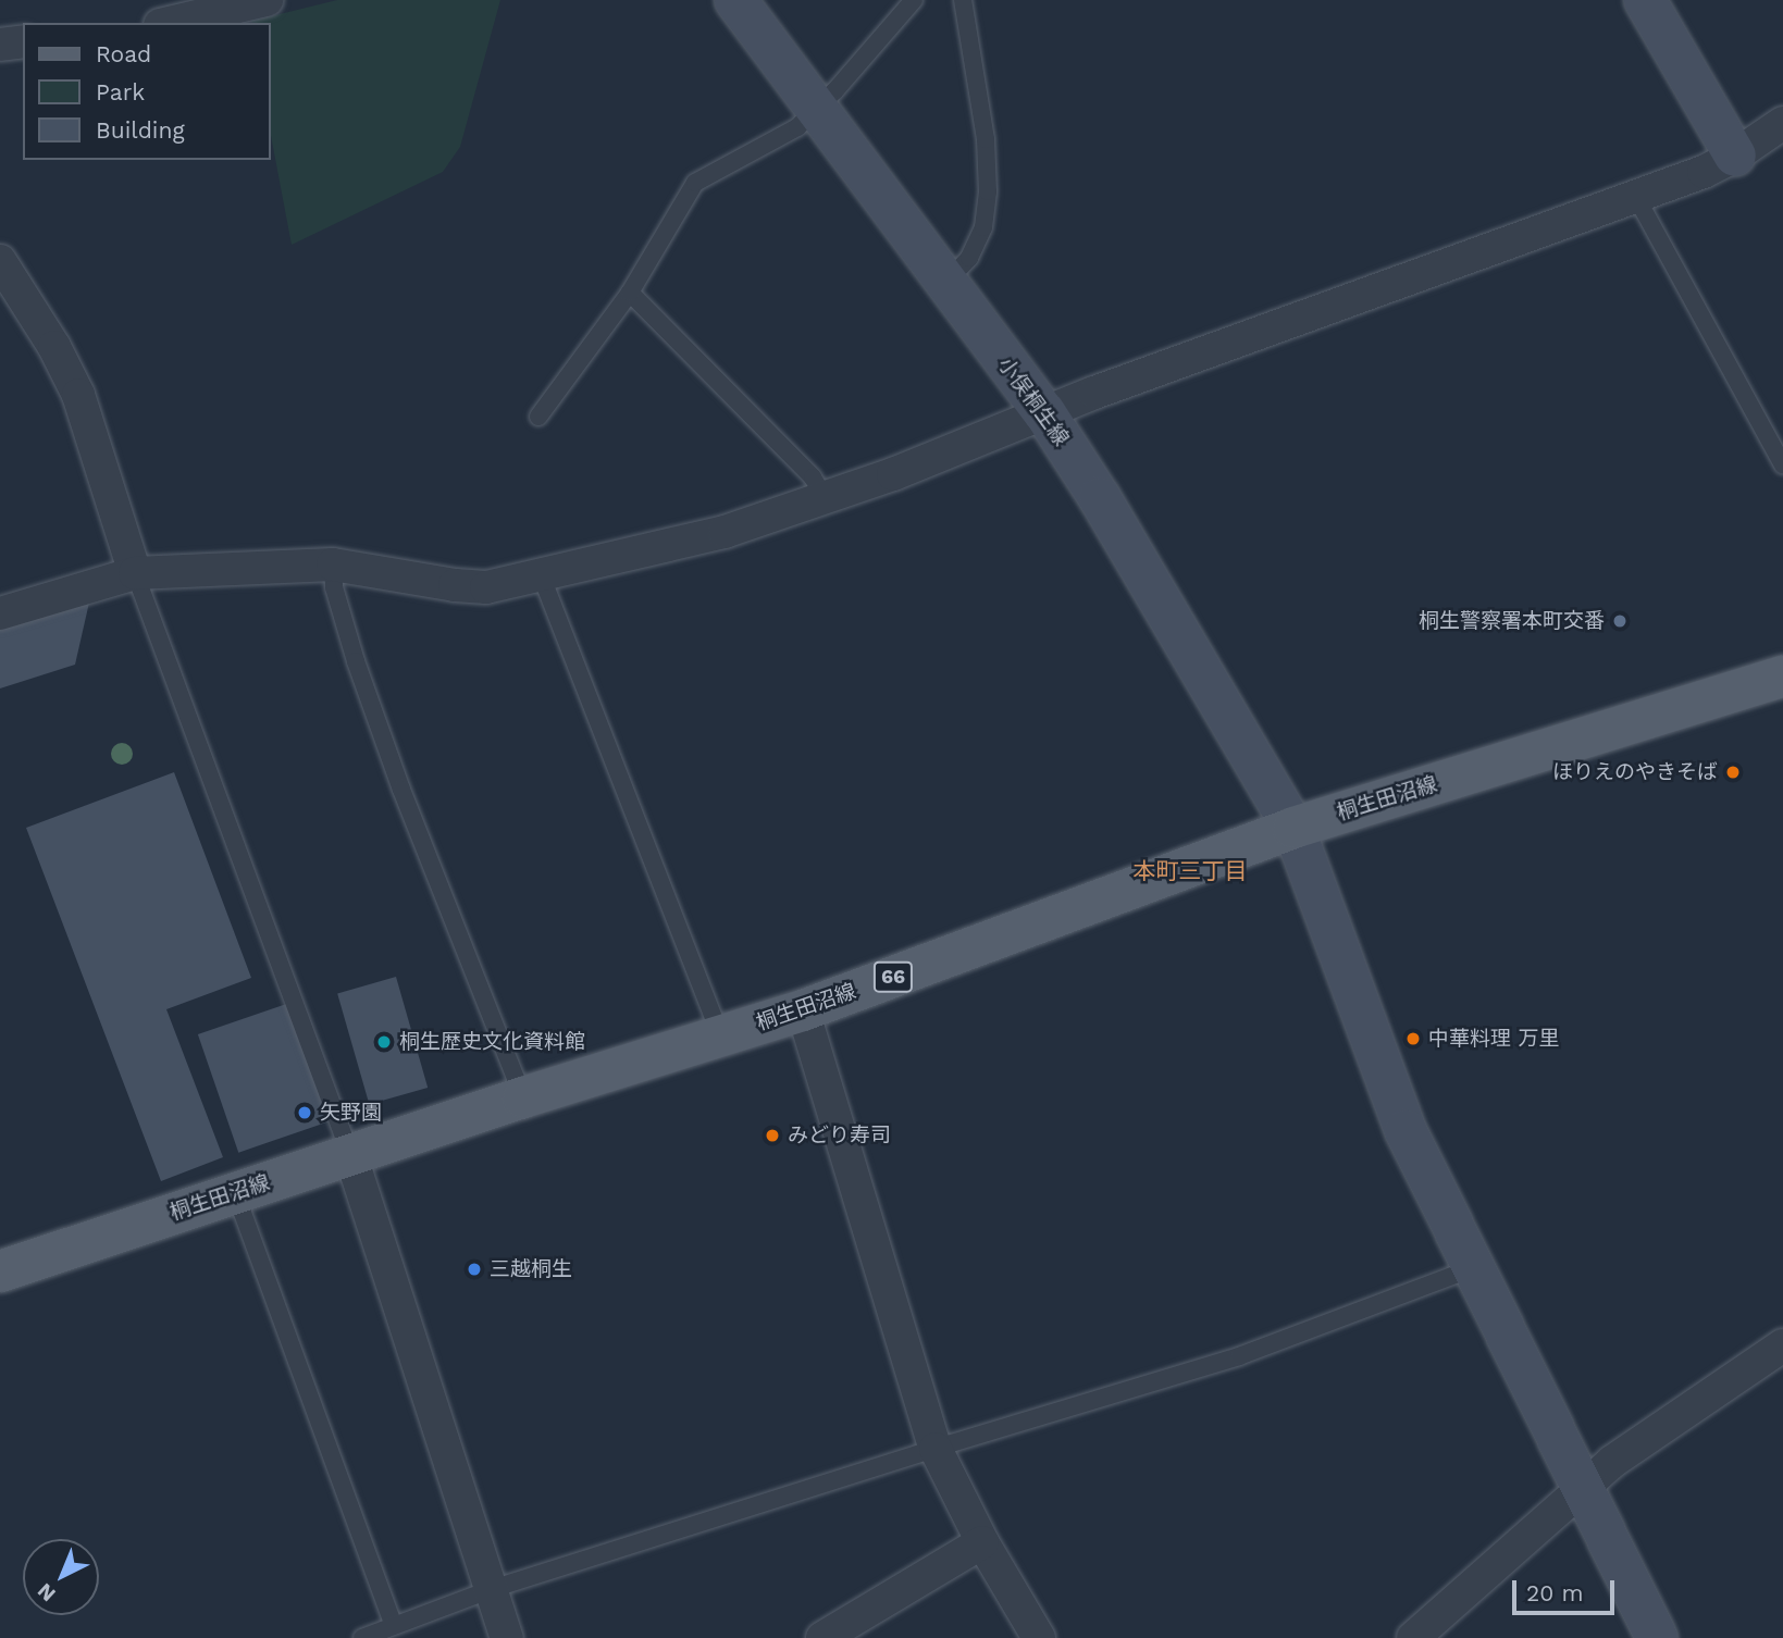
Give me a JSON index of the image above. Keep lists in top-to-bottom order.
{
  "streets": {
    "main road": ["桐生田沼線", "66"],
    "street": ["小俣桐生線"]
  },
  "crossings": [
    ["小俣桐生線", "桐生田沼線"]
  ],
  "districts": ["本町三丁目"],
  "places": [
    "桐生警察署本町交番",
    "ほりえのやきそば",
    "中華料理 万里",
    "桐生歴史文化資料館",
    "矢野園",
    "みどり寿司",
    "三越桐生"
  ],
  "legend": ["Road", "Park", "Building"],
  "scale_bar": "20 m",
  "north": "bottom left"
}
